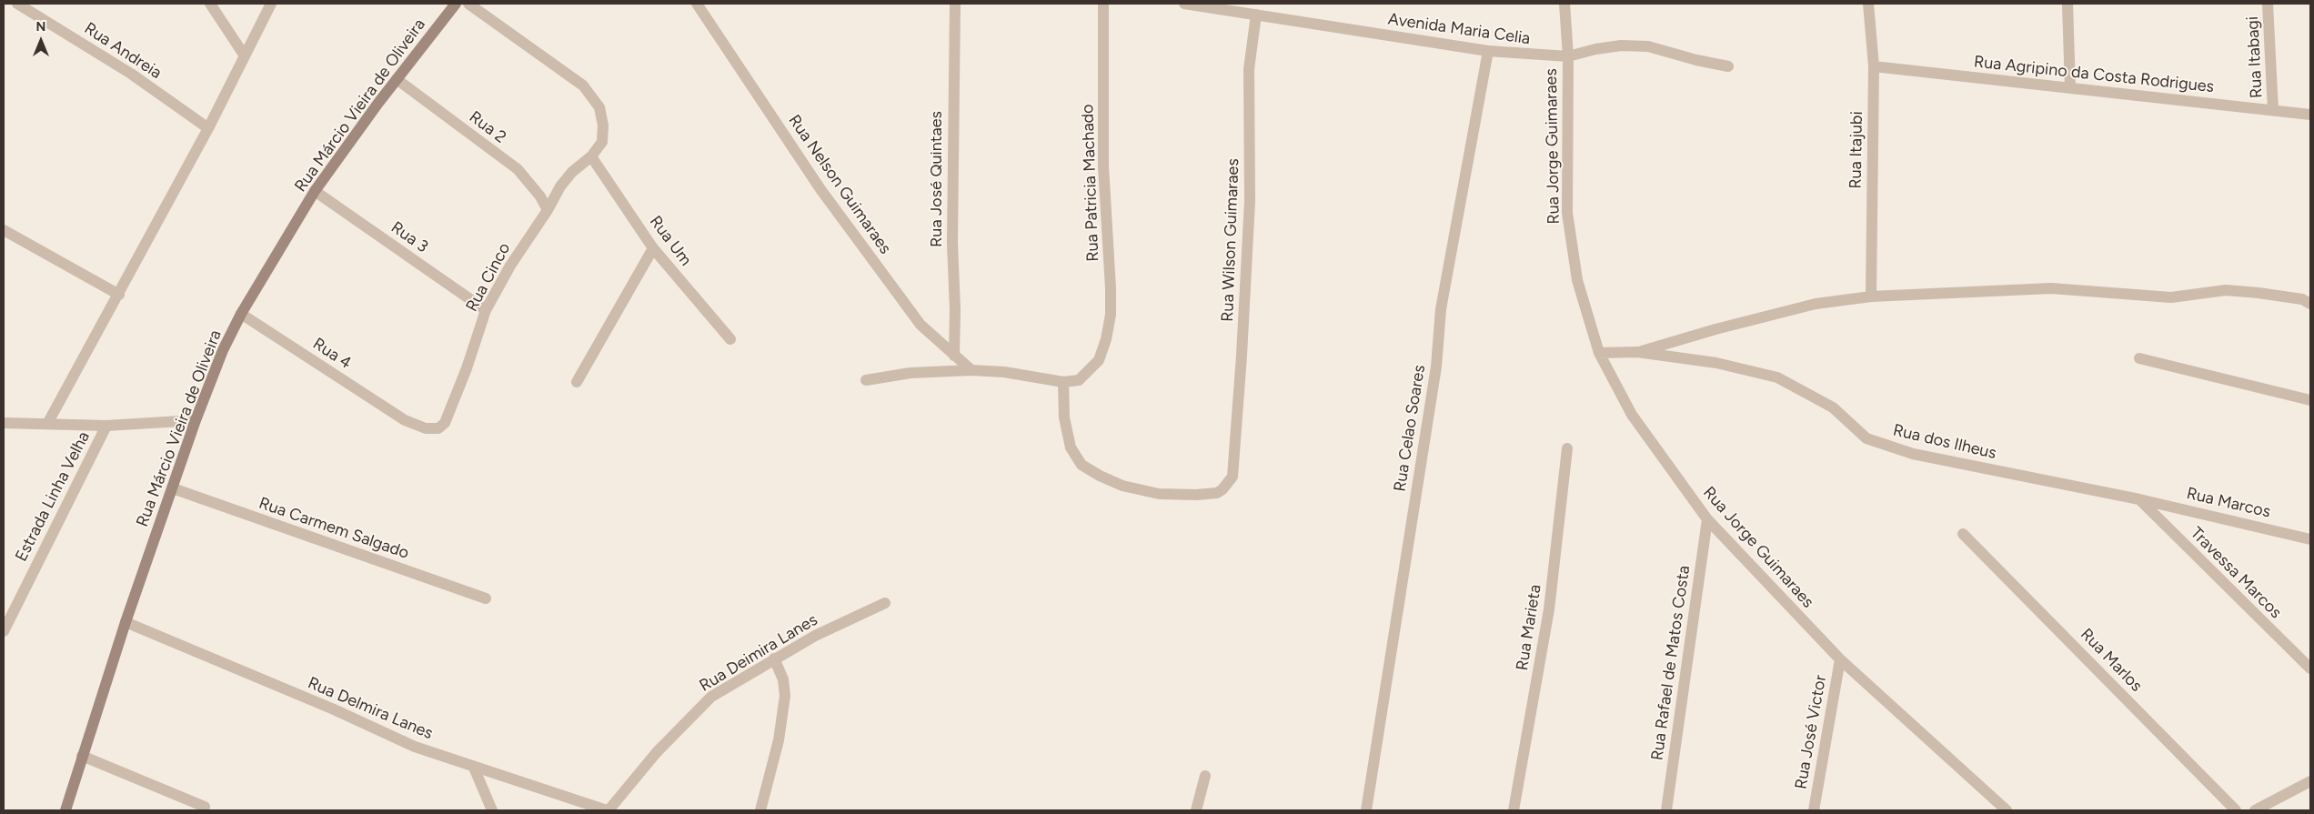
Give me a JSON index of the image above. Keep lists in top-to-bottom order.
{
  "streets": {
    "main road": ["Rua Márcio Vieira de Oliveira"],
    "street": [
      "Avenida Maria Celia",
      "Rua Andreia",
      "Rua Itabagi",
      "Rua Agripino da Costa Rodrigues",
      "Rua 2",
      "Rua Jorge Guimaraes",
      "Rua Itajubi",
      "Rua José Quintaes",
      "Rua Patricia Machado",
      "Rua Nelson Guimaraes",
      "Rua 3",
      "Rua Wilson Guimaraes",
      "Rua Um",
      "Rua Cinco",
      "Rua 4",
      "Rua Celao Soares",
      "Rua dos Ilheus",
      "Estrada Linha Velha",
      "Rua Marcos",
      "Rua Carmem Salgado",
      "Travessa Marcos",
      "Rua Marieta",
      "Rua Deimira Lanes",
      "Rua Marlos",
      "Rua Rafael de Matos Costa",
      "Rua Delmira Lanes",
      "Rua José Victor"
    ]
  },
  "crossings": [
    ["Avenida Maria Celia", "Rua Jorge Guimaraes"],
    ["Avenida Maria Celia", "Rua Wilson Guimaraes"],
    ["Avenida Maria Celia", "Rua Celao Soares"],
    ["Rua Itabagi", "Rua Agripino da Costa Rodrigues"],
    ["Rua Agripino da Costa Rodrigues", "Rua Itajubi"],
    ["Rua Márcio Vieira de Oliveira", "Rua 2"],
    ["Rua Márcio Vieira de Oliveira", "Rua 3"],
    ["Rua Márcio Vieira de Oliveira", "Rua 4"],
    ["Rua Márcio Vieira de Oliveira", "Rua Carmem Salgado"],
    ["Rua Márcio Vieira de Oliveira", "Rua Delmira Lanes"],
    ["Rua 2", "Rua Cinco"],
    ["Rua Jorge Guimaraes", "Rua dos Ilheus"],
    ["Rua Jorge Guimaraes", "Rua Rafael de Matos Costa"],
    ["Rua Jorge Guimaraes", "Rua José Victor"],
    ["Rua José Quintaes", "Rua Nelson Guimaraes"],
    ["Rua Patricia Machado", "Rua Wilson Guimaraes"],
    ["Rua 3", "Rua Cinco"],
    ["Rua Um", "Rua Cinco"],
    ["Rua Cinco", "Rua 4"],
    ["Rua dos Ilheus", "Rua Marcos"],
    ["Rua dos Ilheus", "Travessa Marcos"],
    ["Rua Marcos", "Travessa Marcos"],
    ["Rua Deimira Lanes", "Rua Delmira Lanes"]
  ],
  "north": "top"
}
